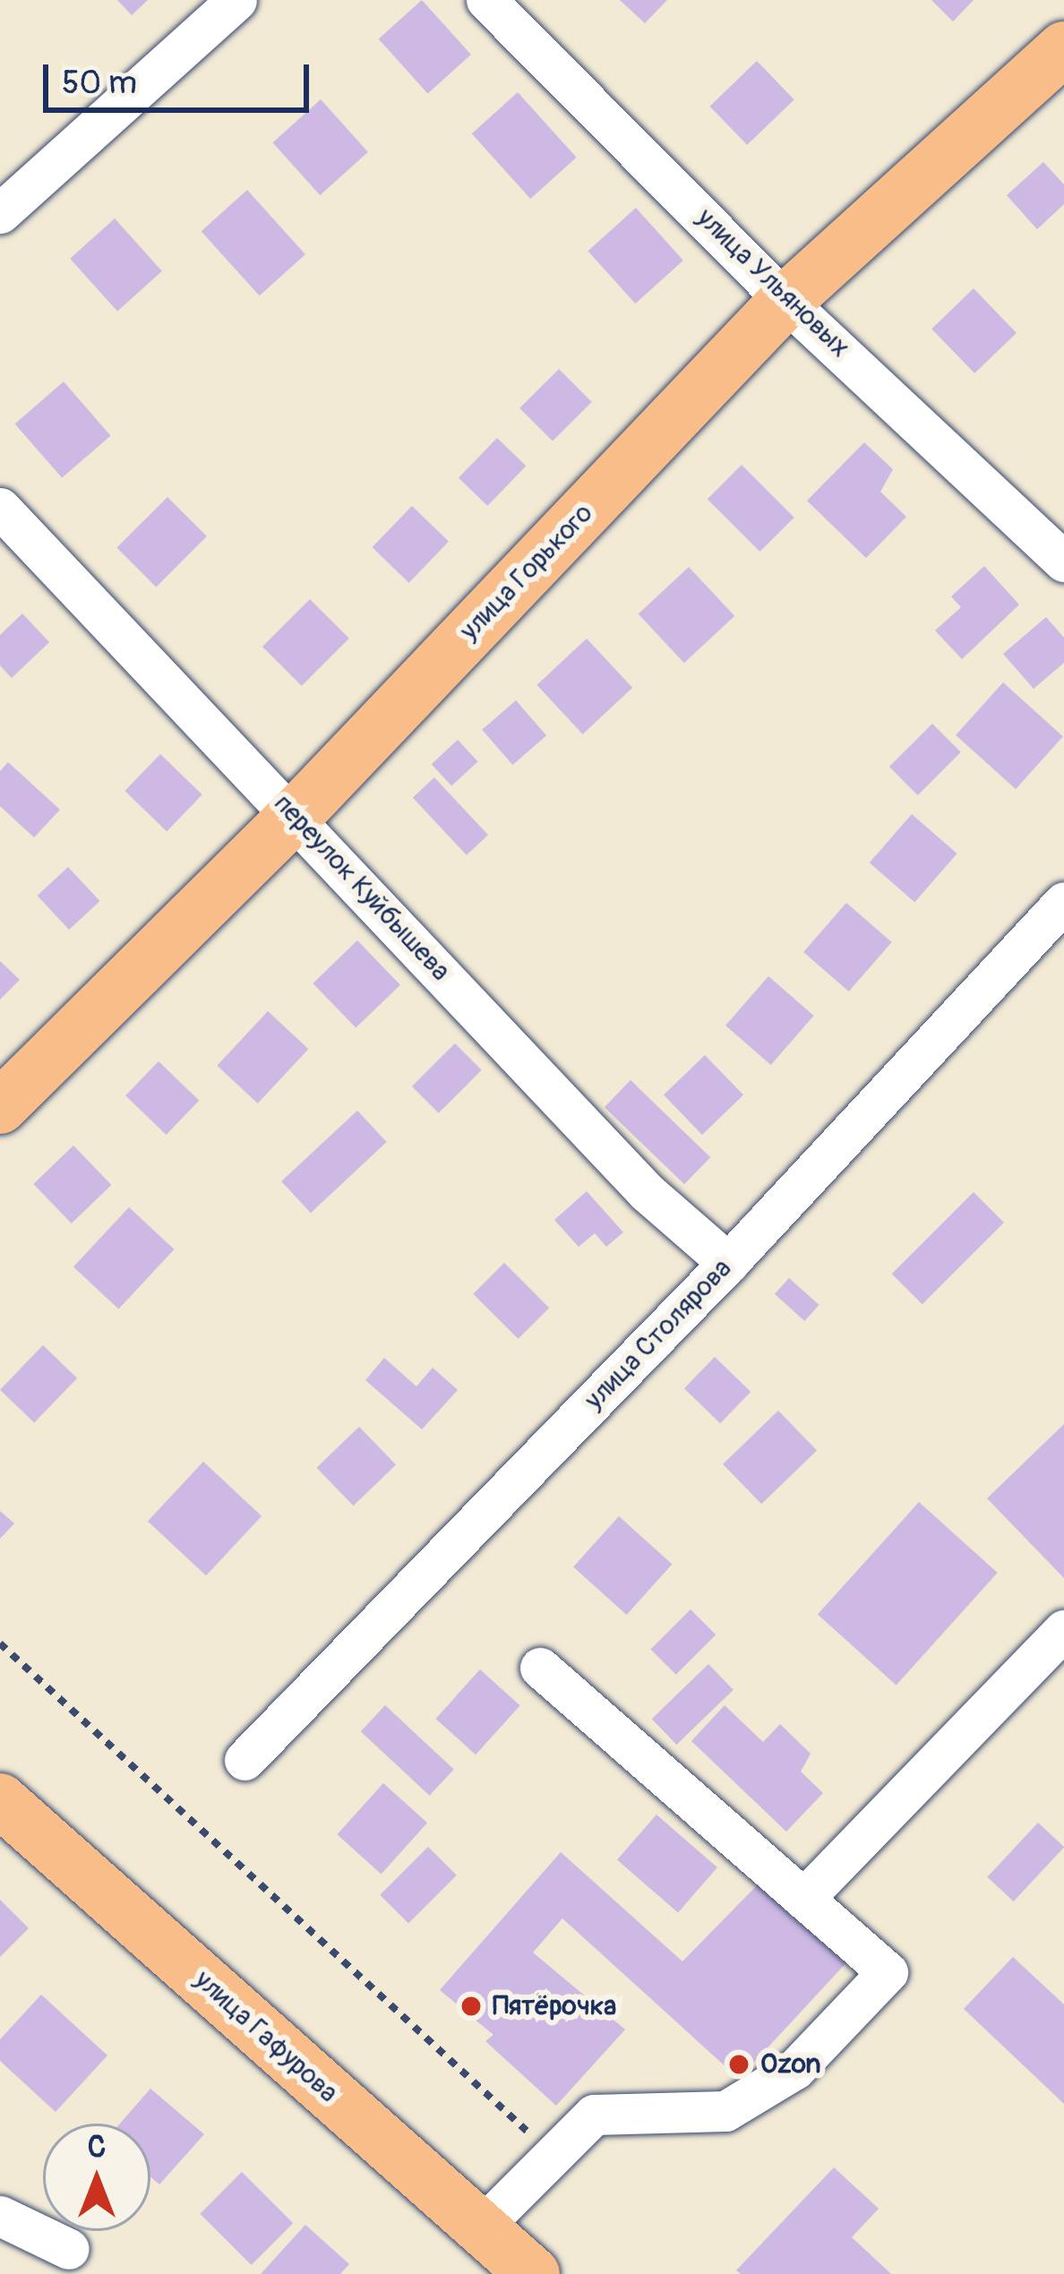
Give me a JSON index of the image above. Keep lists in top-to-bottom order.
{
  "streets": {
    "main road": ["улица Горького", "улица Гафурова"],
    "street": ["улица Ульяновых", "переулок Куйбышева", "улица Столярова"]
  },
  "crossings": [
    ["улица Ульяновых", "улица Горького"],
    ["улица Горького", "переулок Куйбышева"],
    ["переулок Куйбышева", "улица Столярова"]
  ],
  "places": ["Пятёрочка", "Ozon"],
  "scale_bar": "50 m",
  "north": "top"
}
